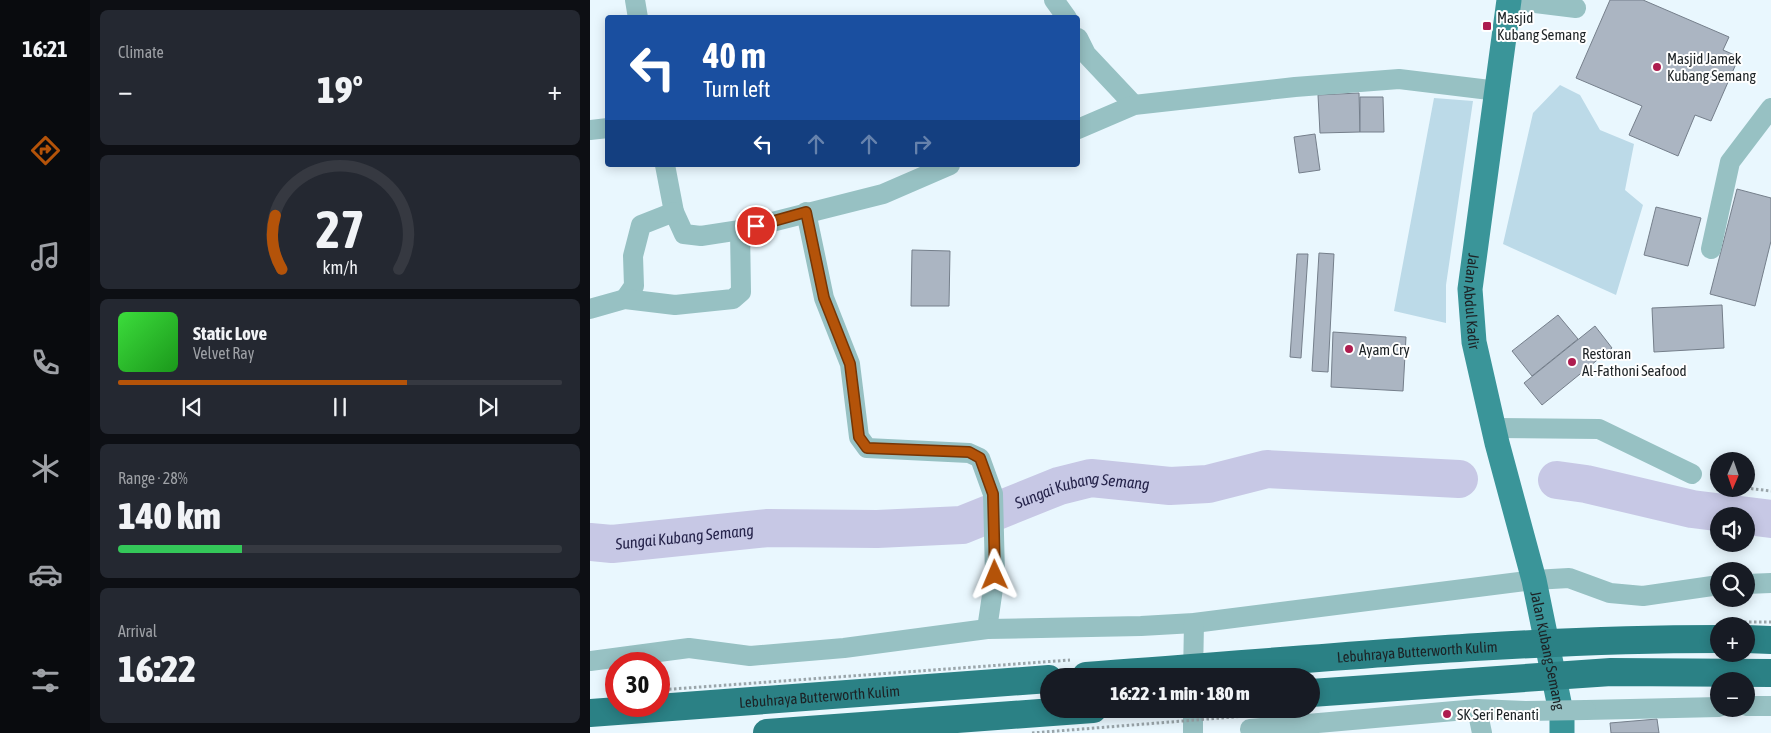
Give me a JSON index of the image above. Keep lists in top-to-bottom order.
{
  "streets": {
    "highway": ["Lebuhraya Butterworth Kulim"],
    "main road": ["Jalan Abdul Kadir", "Jalan Kubang Semang"]
  },
  "crossings": [
    ["Jalan Abdul Kadir", "Jalan Kubang Semang"]
  ],
  "water": ["Sungai Kubang Semang"],
  "places": {
    "transit": ["Masjid Kubang Semang"],
    "other": [
      "Masjid Jamek Kubang Semang",
      "Ayam Cry",
      "Restoran Al-Fathoni Seafood",
      "SK Seri Penanti"
    ]
  },
  "north": "bottom",
  "page": {
    "tabs": "16:21",
    "tile": [
      "Climate",
      ["Range · 28%", "140 km"],
      ["Arrival", "16:22"]
    ],
    "turn": ["40 m", "Turn left"],
    "heat": ["−", "19°", "+"],
    "song": ["Static Love", "Velvet Ray"],
    "map_buttons": ["+", "−"],
    "limit": "30",
    "trip": "16:22 · 1 min · 180 m",
    "gauge": ["27", "km/h"]
  }
}
